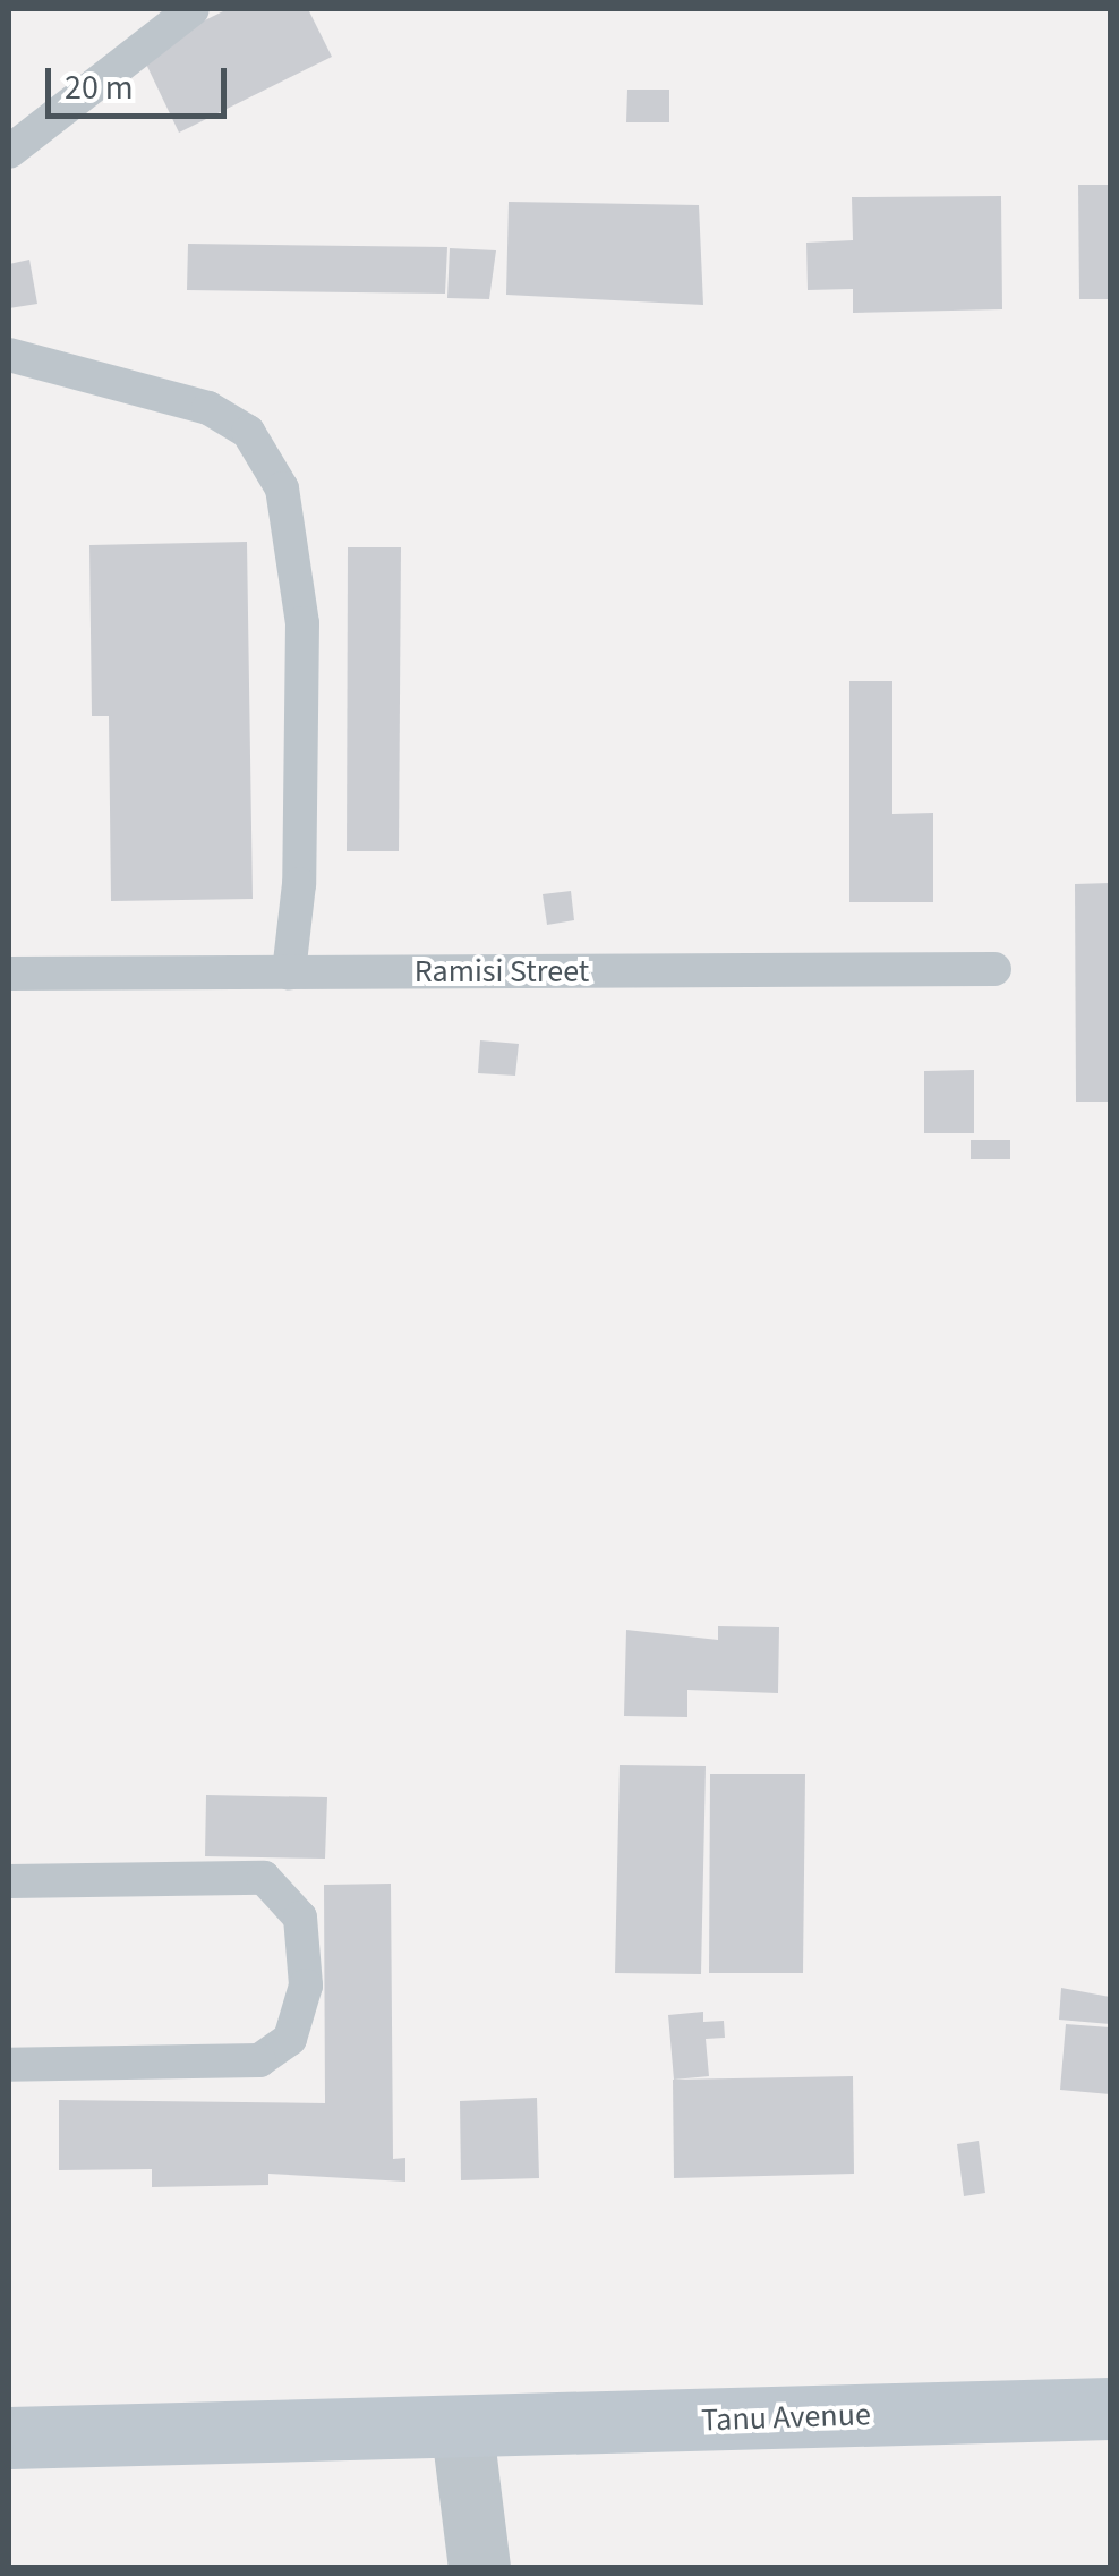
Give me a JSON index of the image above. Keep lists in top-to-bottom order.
{
  "streets": {
    "street": ["Tanu Avenue"],
    "lane": ["Ramisi Street"]
  },
  "scale_bar": "20 m"
}
